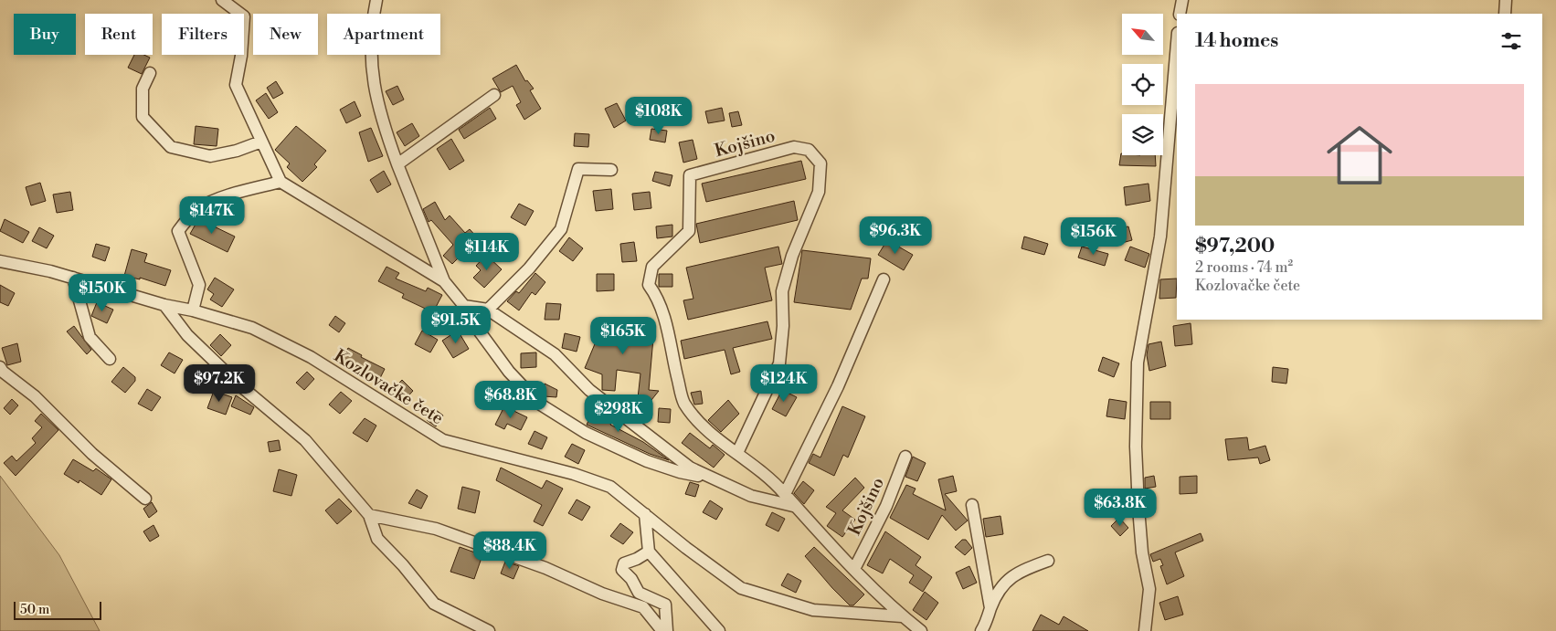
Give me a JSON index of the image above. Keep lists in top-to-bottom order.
{
  "streets": {
    "street": ["Kojšino", "Kozlovačke čete"]
  },
  "crossings": [
    ["Kojšino", "Kozlovačke čete"]
  ],
  "scale_bar": "50 m",
  "north": "top left",
  "page": {
    "chip": [
      "Buy",
      "Rent",
      "Filters",
      "New",
      "Apartment"
    ],
    "heading": "14 homes",
    "list": [
      {
        "name": "$97,200",
        "note": "2 rooms · 74 m² · Kozlovačke čete"
      }
    ],
    "price": [
      "$108K",
      "$147K",
      "$96.3K",
      "$156K",
      "$114K",
      "$150K",
      "$91.5K",
      "$165K",
      "$97.2K",
      "$124K",
      "$68.8K",
      "$298K",
      "$63.8K",
      "$88.4K"
    ],
    "scale": "50 m"
  }
}
